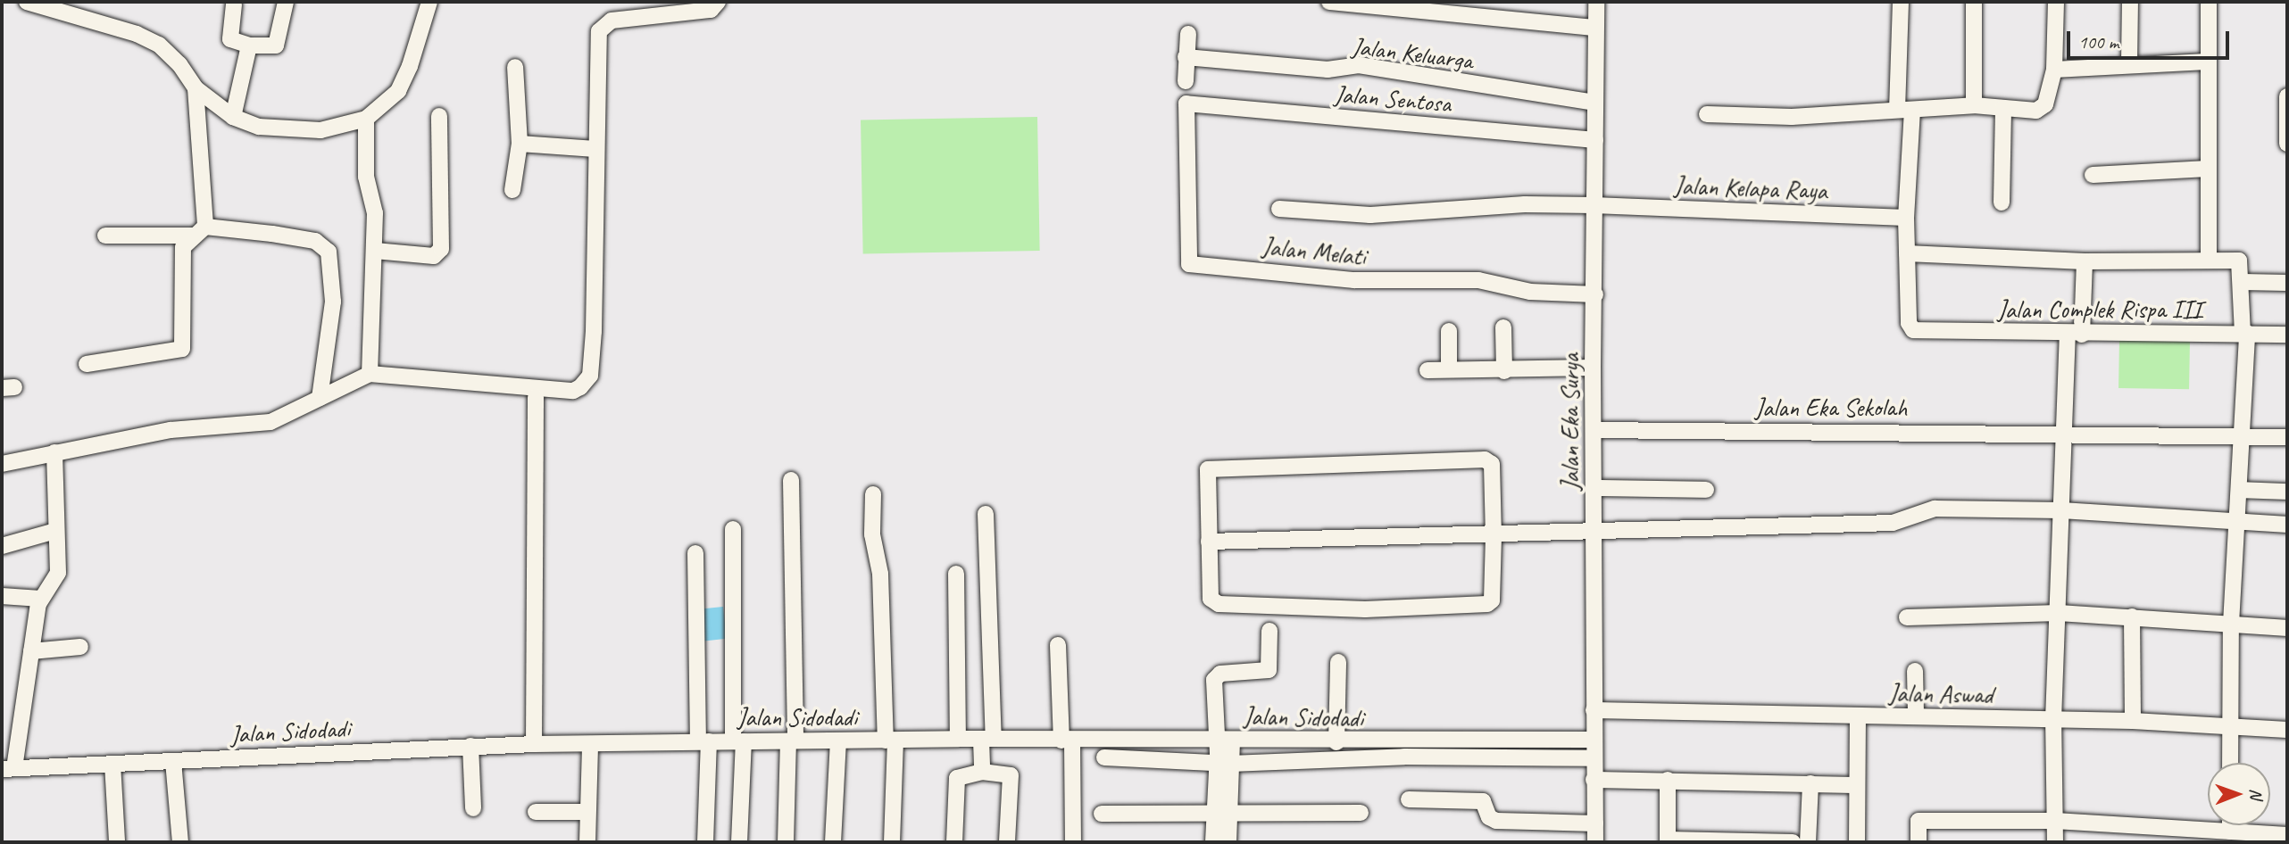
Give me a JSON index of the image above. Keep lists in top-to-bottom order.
{
  "streets": {
    "street": [
      "Jalan Keluarga",
      "Jalan Sentosa",
      "Jalan Kelapa Raya",
      "Jalan Melati",
      "Jalan Complek Rispa III",
      "Jalan Eka Sekolah",
      "Jalan Eka Surya",
      "Jalan Aswad",
      "Jalan Sidodadi"
    ]
  },
  "crossings": [
    ["Jalan Keluarga", "Jalan Eka Surya"],
    ["Jalan Sentosa", "Jalan Melati"],
    ["Jalan Sentosa", "Jalan Eka Surya"],
    ["Jalan Kelapa Raya", "Jalan Eka Surya"],
    ["Jalan Melati", "Jalan Eka Surya"],
    ["Jalan Eka Sekolah", "Jalan Eka Surya"],
    ["Jalan Eka Surya", "Jalan Aswad"],
    ["Jalan Eka Surya", "Jalan Sidodadi"]
  ],
  "scale_bar": "100 m",
  "north": "right"
}
